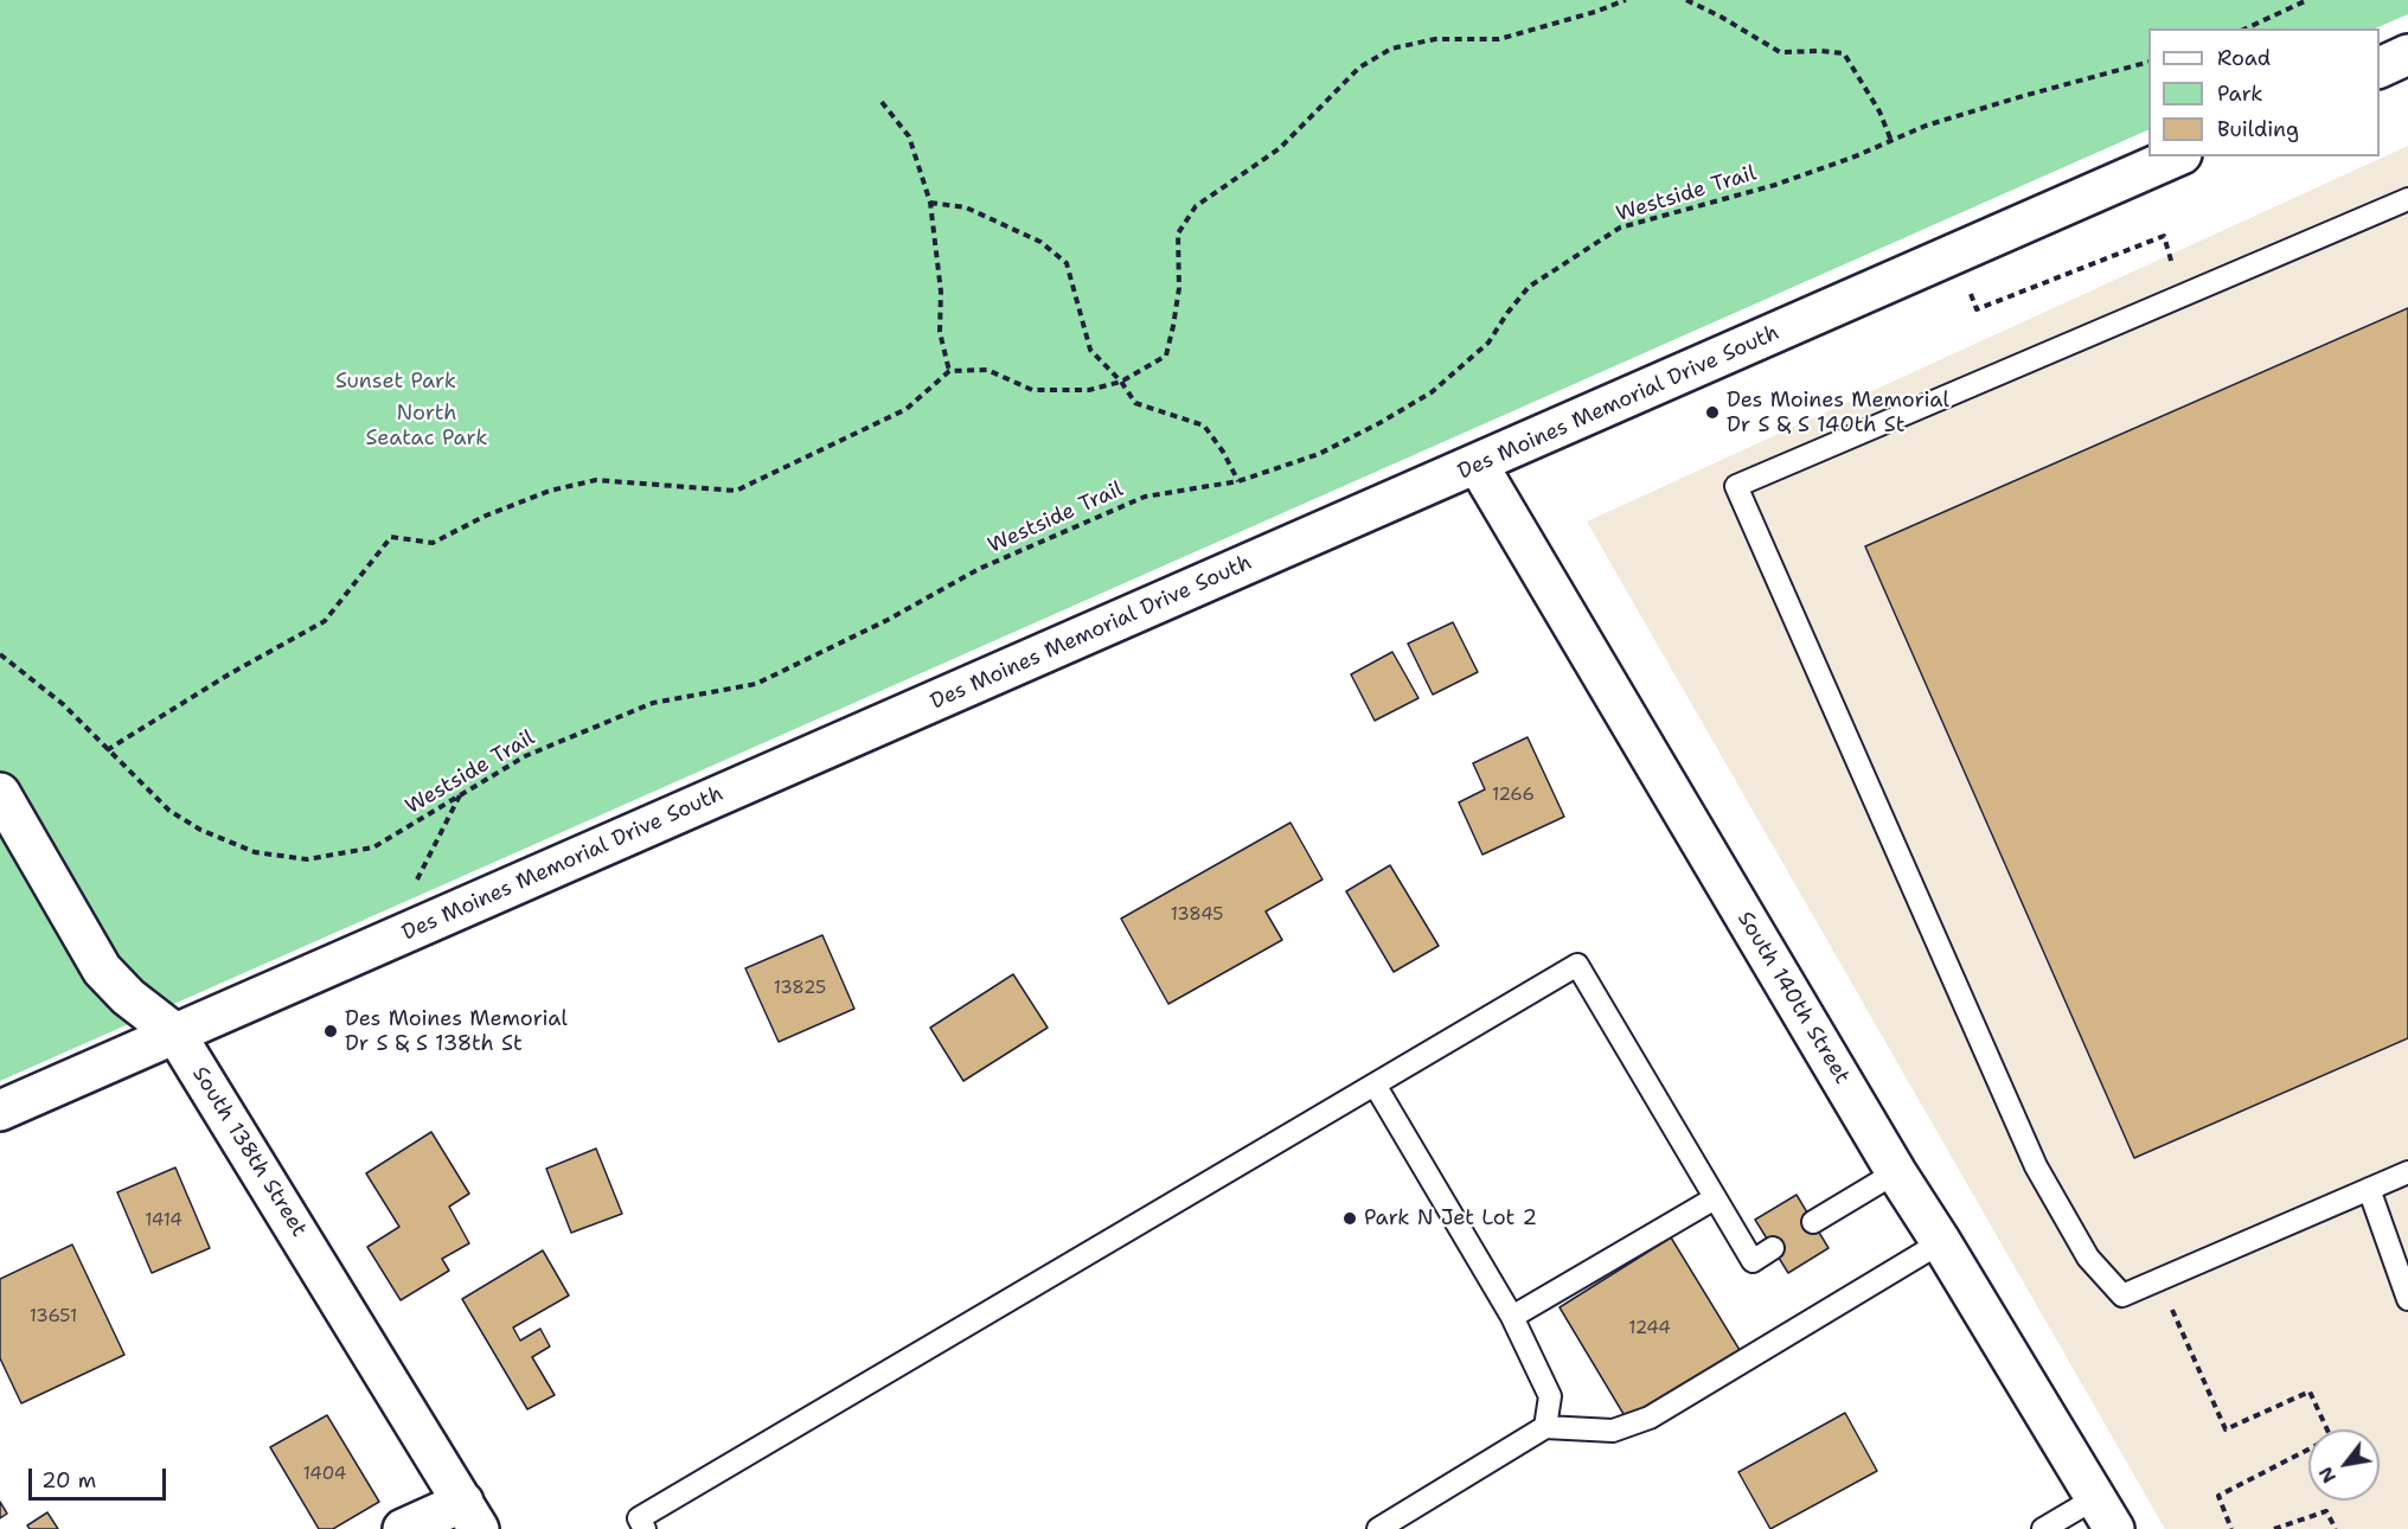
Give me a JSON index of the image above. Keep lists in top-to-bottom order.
{
  "streets": {
    "main road": ["Des Moines Memorial Drive South", "South 140th Street", "South 138th Street"],
    "path": ["Westside Trail"]
  },
  "crossings": [
    ["Des Moines Memorial Drive South", "South 140th Street"],
    ["Des Moines Memorial Drive South", "South 138th Street"]
  ],
  "parks": ["Sunset Park", "North Seatac Park"],
  "places": ["Des Moines Memorial Dr S & S 140th St", "Des Moines Memorial Dr S & S 138th St", "Park N Jet Lot 2"],
  "house_numbers": [
    "1266",
    "13845",
    "13825",
    "1414",
    "13651",
    "1244",
    "1404"
  ],
  "legend": ["Road", "Park", "Building"],
  "scale_bar": "20 m",
  "north": "bottom left"
}
